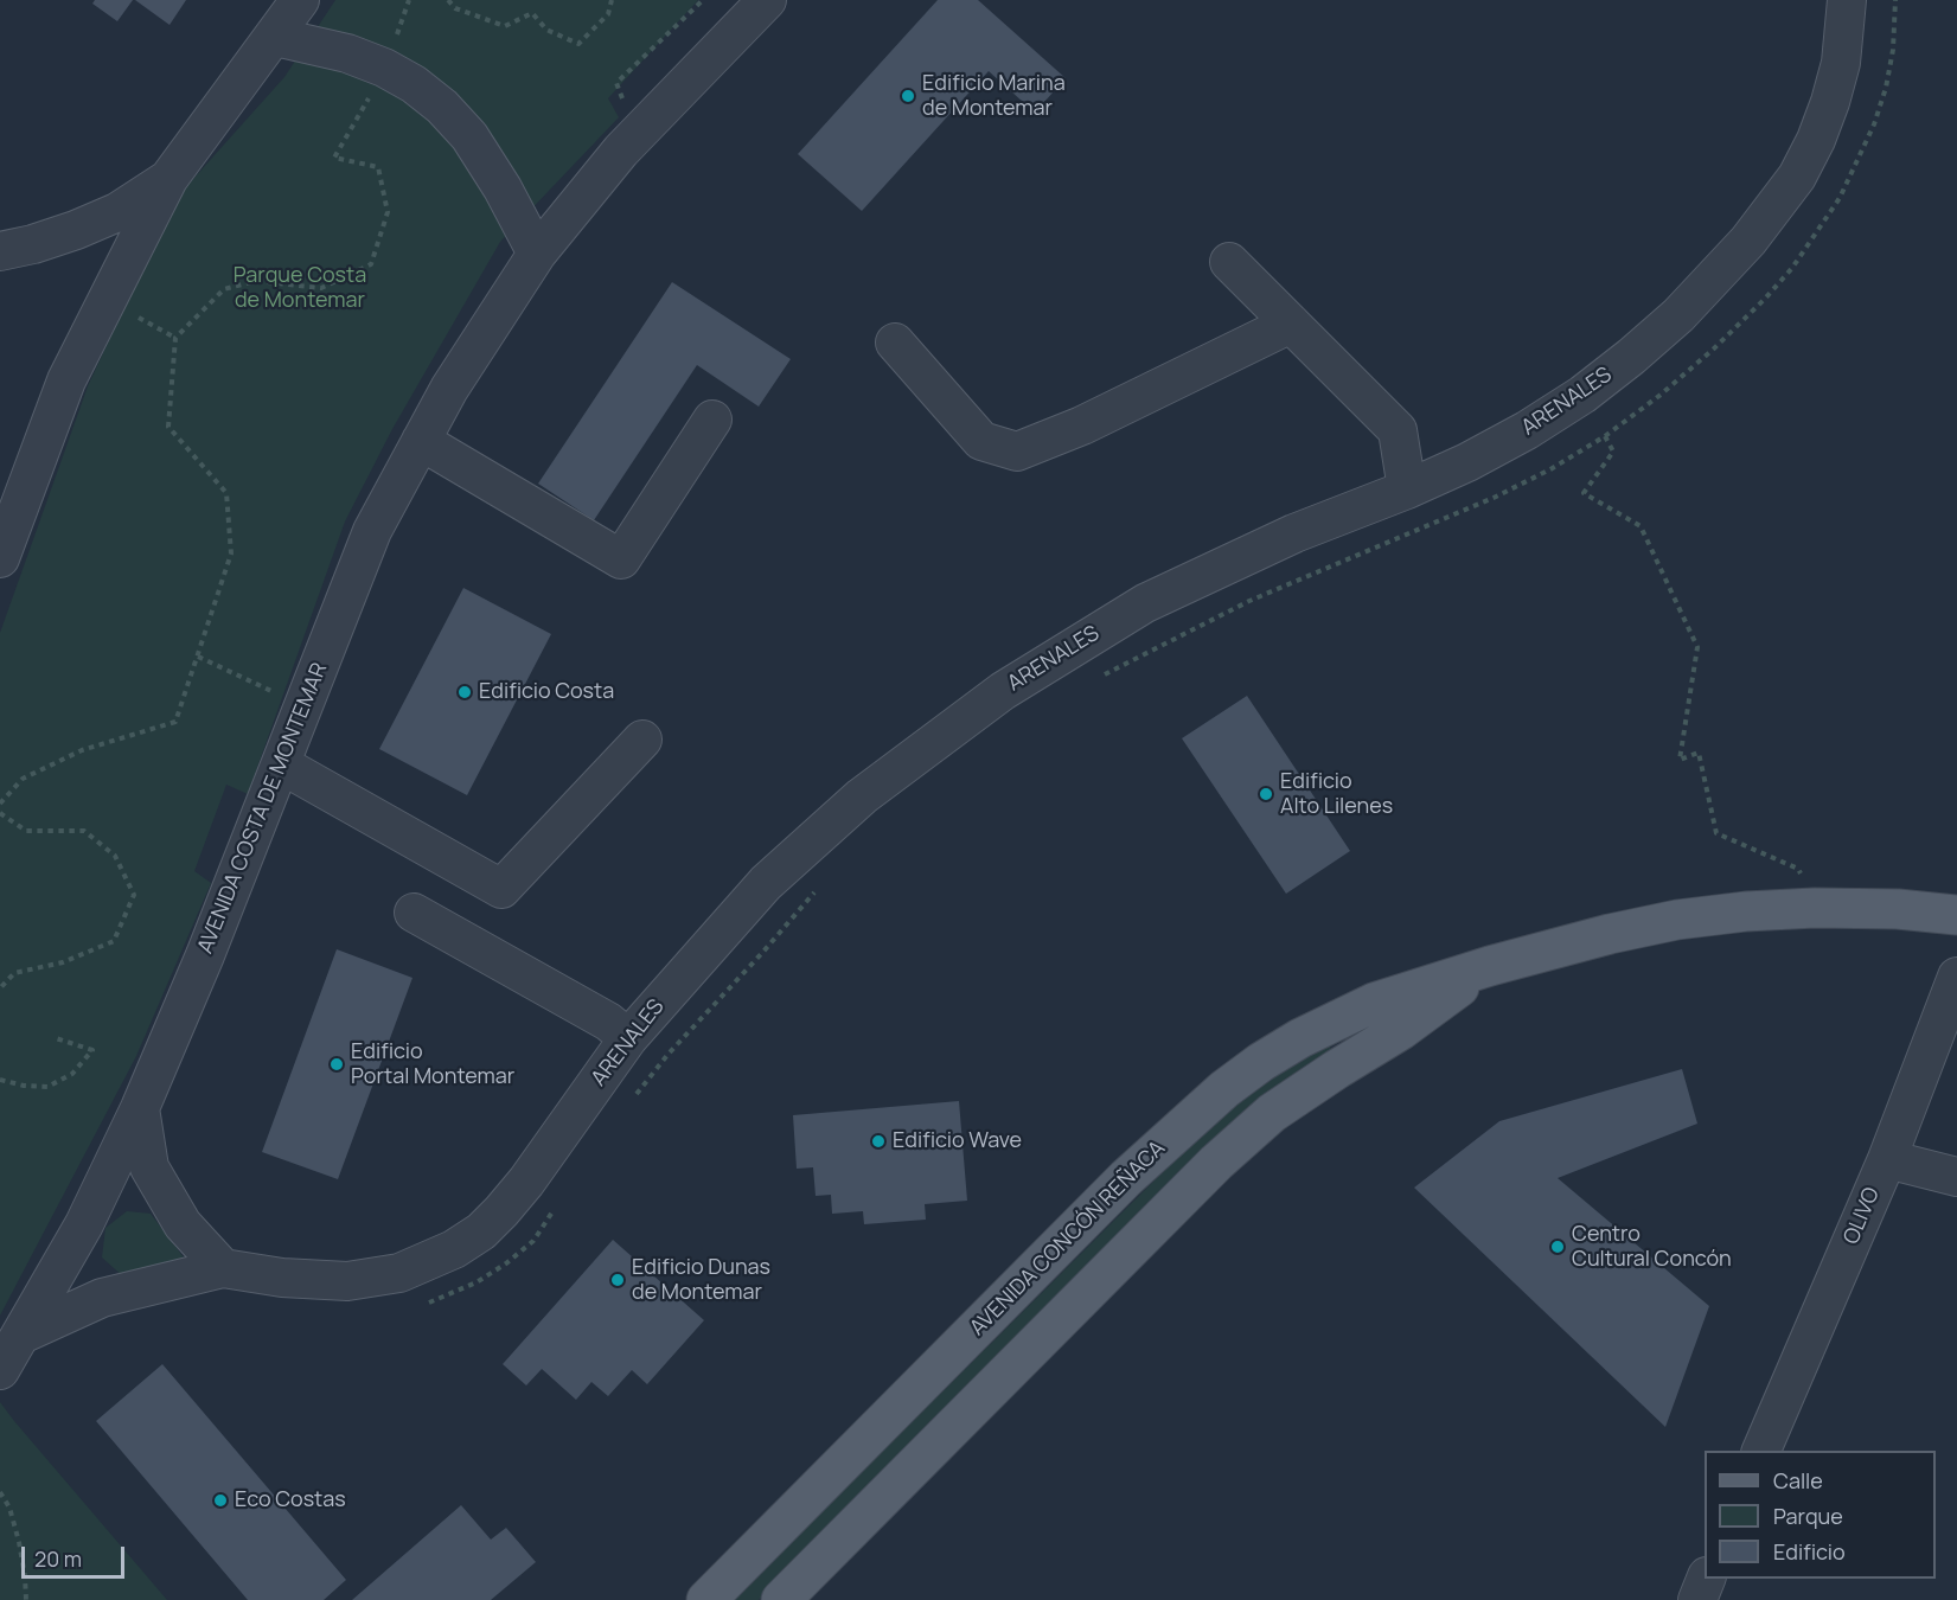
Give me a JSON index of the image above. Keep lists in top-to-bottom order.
{
  "streets": {
    "main road": ["AVENIDA CONCÓN REÑACA"],
    "street": ["ARENALES", "AVENIDA COSTA DE MONTEMAR", "OLIVO"]
  },
  "crossings": [
    ["ARENALES", "AVENIDA COSTA DE MONTEMAR"]
  ],
  "parks": ["Parque Costa de Montemar"],
  "places": [
    "Edificio Marina de Montemar",
    "Edificio Costa",
    "Edificio Alto Lilenes",
    "Edificio Portal Montemar",
    "Edificio Wave",
    "Centro Cultural Concón",
    "Edificio Dunas de Montemar",
    "Eco Costas"
  ],
  "legend": ["Calle", "Parque", "Edificio"],
  "scale_bar": "20 m"
}
